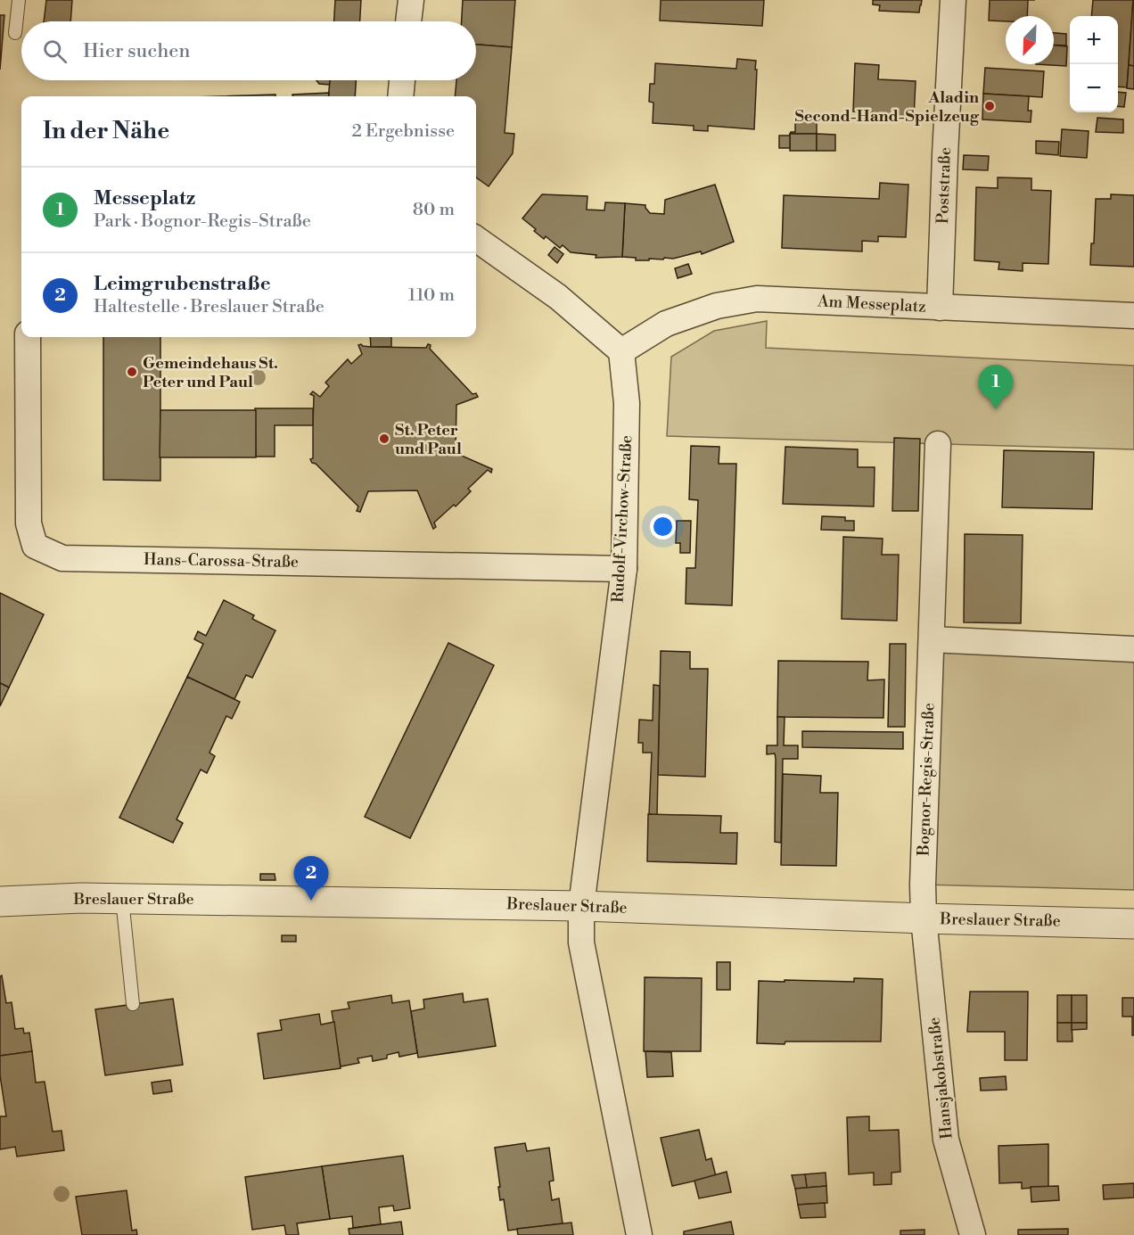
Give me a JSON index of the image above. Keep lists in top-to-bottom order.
{
  "streets": {
    "street": [
      "Poststraße",
      "Am Messeplatz",
      "Rudolf-Virchow-Straße",
      "Hans-Carossa-Straße",
      "Bognor-Regis-Straße",
      "Breslauer Straße",
      "Hansjakobstraße"
    ]
  },
  "crossings": [
    ["Poststraße", "Am Messeplatz"],
    ["Am Messeplatz", "Rudolf-Virchow-Straße"],
    ["Rudolf-Virchow-Straße", "Hans-Carossa-Straße"],
    ["Rudolf-Virchow-Straße", "Breslauer Straße"],
    ["Bognor-Regis-Straße", "Breslauer Straße"],
    ["Bognor-Regis-Straße", "Hansjakobstraße"],
    ["Breslauer Straße", "Hansjakobstraße"]
  ],
  "places": ["Aladin Second-Hand-Spielzeug", "Gemeindehaus St. Peter und Paul", "St. Peter und Paul"],
  "north": "bottom left",
  "page": {
    "map_buttons": ["+", "−"],
    "search": "Hier suchen",
    "heading": ["In der Nähe", "2 Ergebnisse"],
    "list": [
      {
        "mark": "1",
        "name": "Messeplatz",
        "note": "Park · Bognor-Regis-Straße",
        "value": "80 m"
      },
      {
        "mark": "2",
        "name": "Leimgrubenstraße",
        "note": "Haltestelle · Breslauer Straße",
        "value": "110 m"
      }
    ],
    "pins": ["1", "2"]
  }
}
